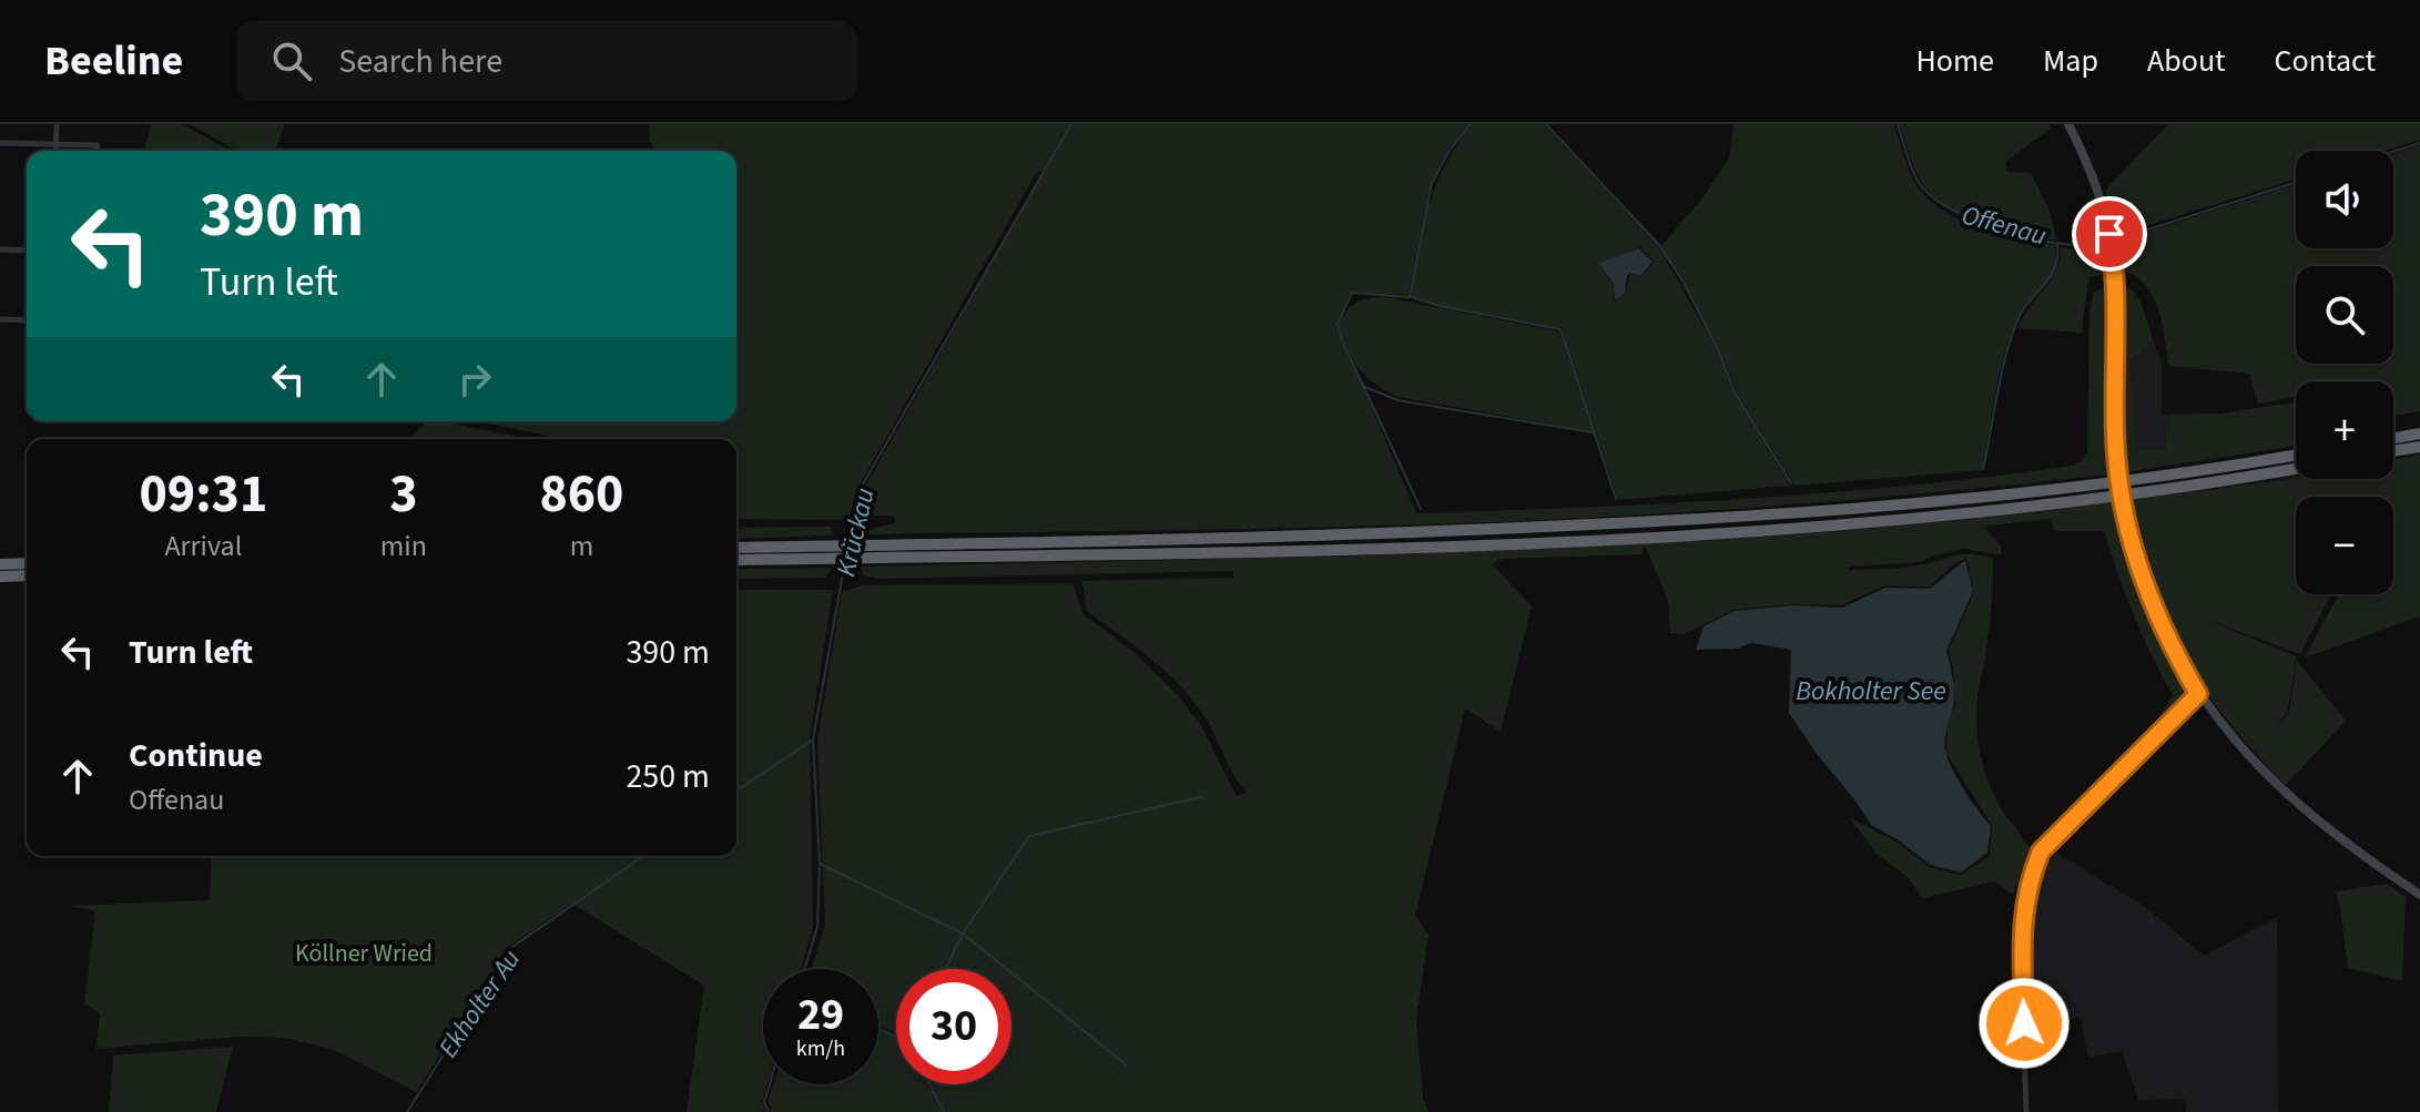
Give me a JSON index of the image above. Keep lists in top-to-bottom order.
{
  "water": [
    "Offenau",
    "Krückau",
    "Bokholter See",
    "Ekholter Au"
  ],
  "parks": ["Köllner Wried"],
  "page": {
    "header": "Beeline",
    "search": "Search here",
    "nav": [
      "Home",
      "Map",
      "About",
      "Contact"
    ],
    "map_buttons": ["+", "−"],
    "turn": ["390 m", "Turn left"],
    "eta": [
      "09:31",
      "Arrival",
      "3",
      "min",
      "860",
      "m"
    ],
    "list": [
      {
        "name": "Turn left",
        "value": "390 m"
      },
      {
        "name": "Continue",
        "note": "Offenau",
        "value": "250 m"
      }
    ],
    "speed": "29 km/h",
    "limit": "30"
  }
}
